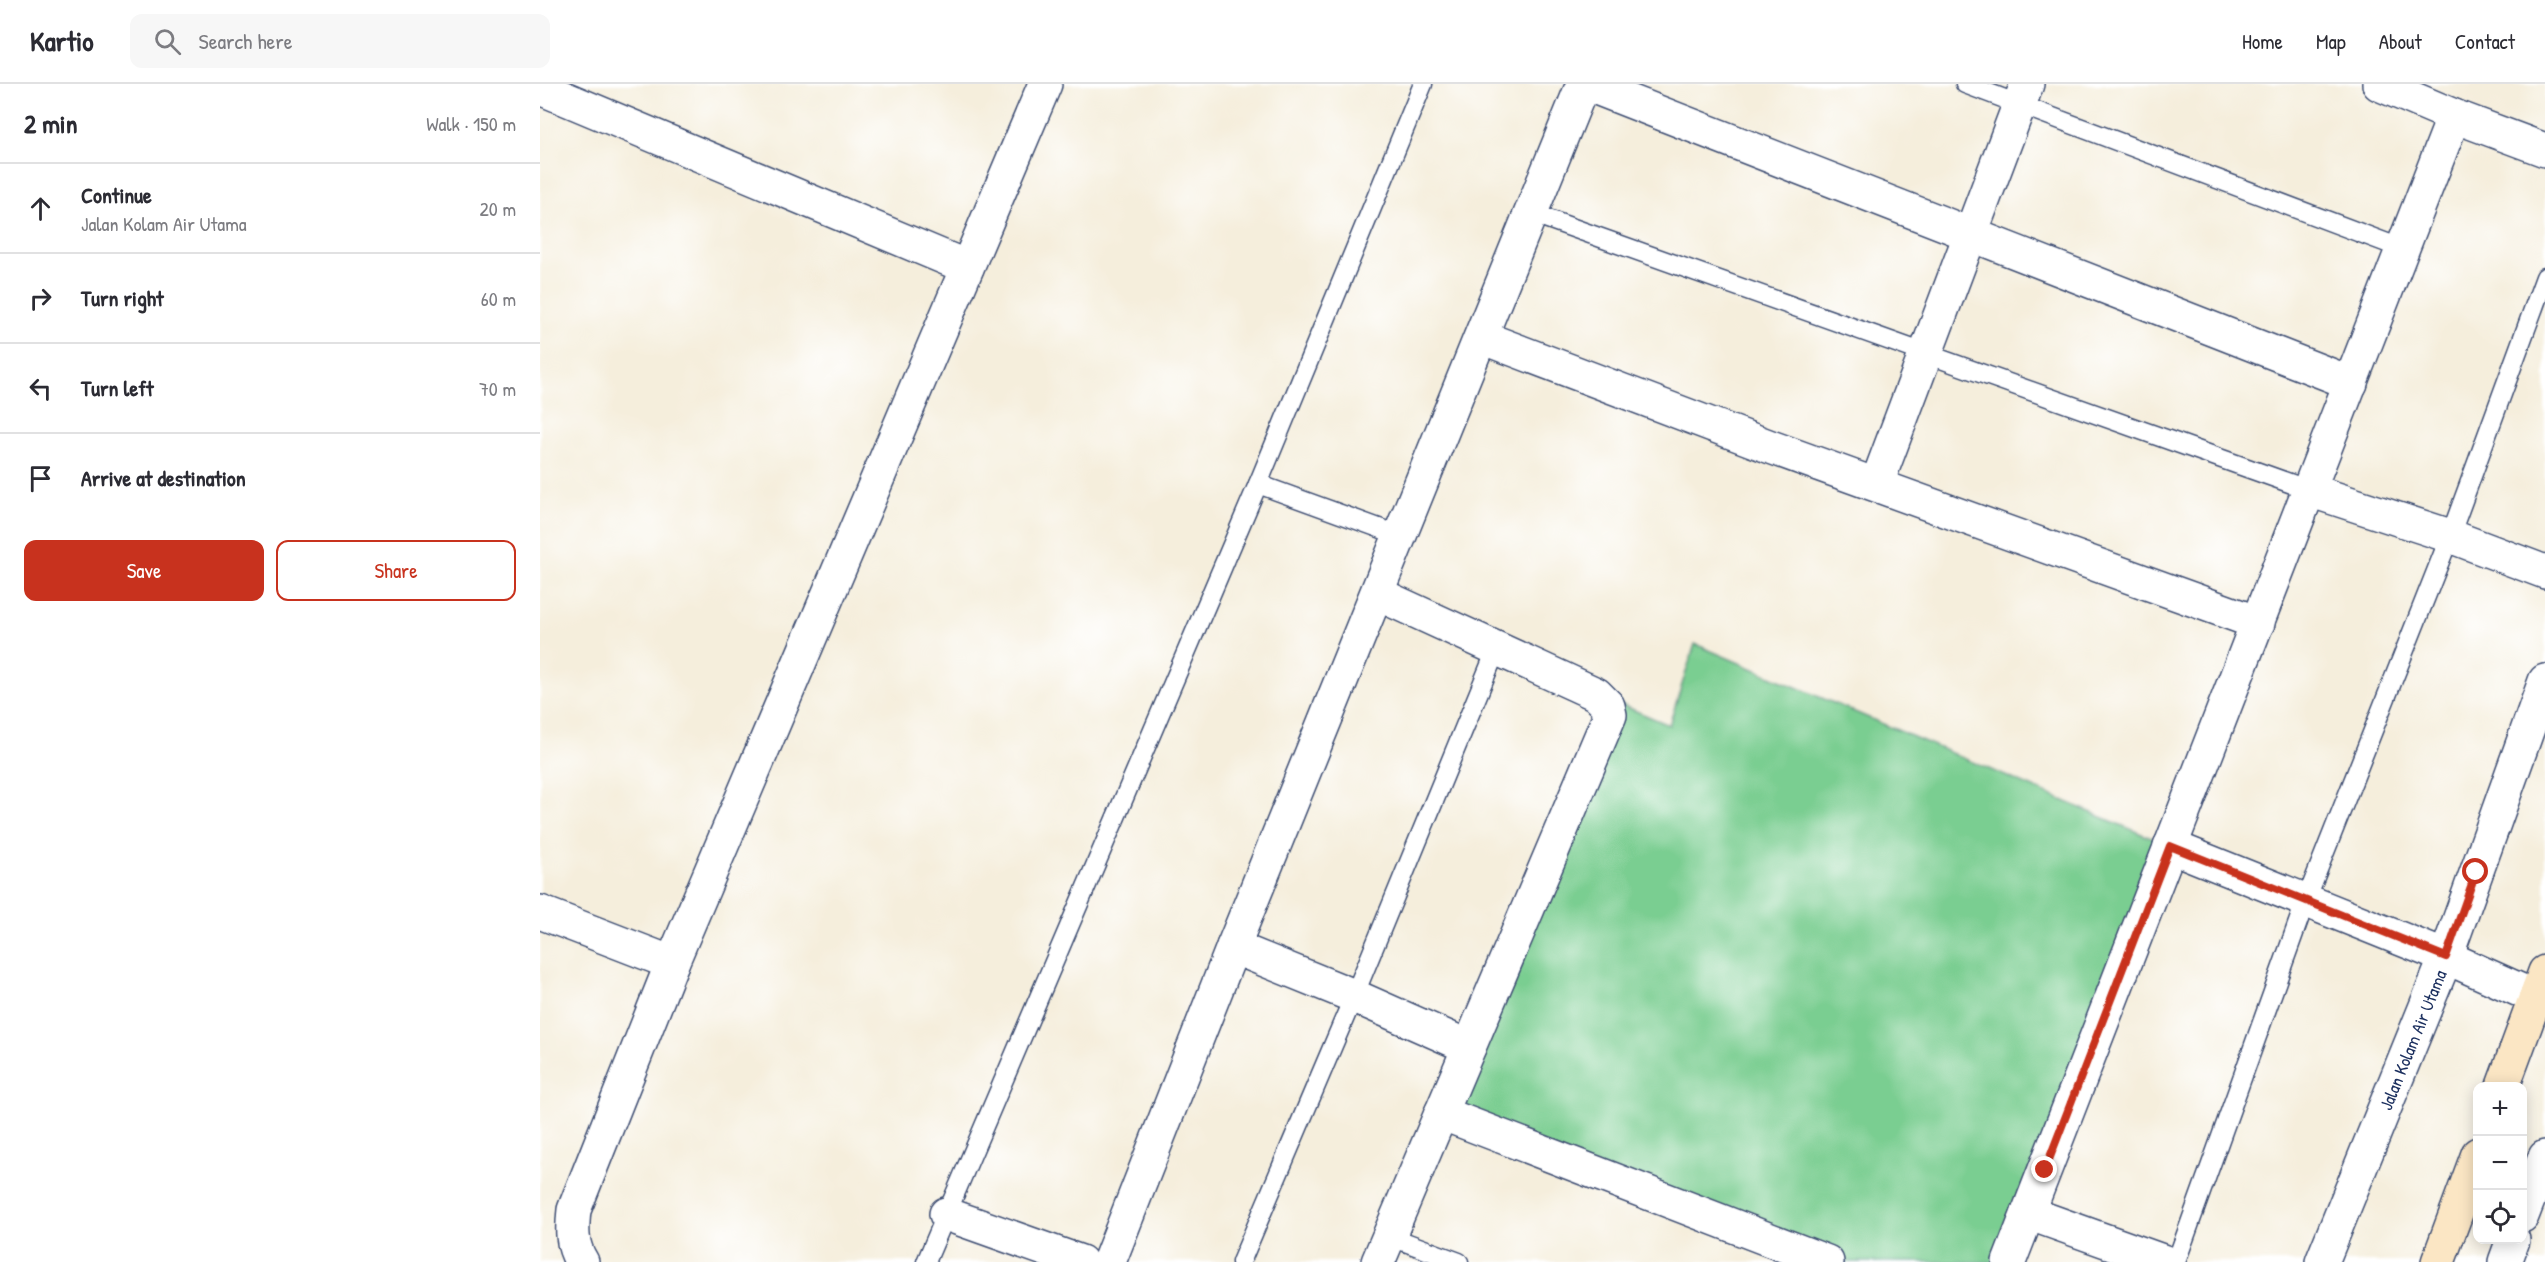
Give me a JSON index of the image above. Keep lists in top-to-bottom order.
{
  "streets": {
    "street": ["Jalan Kolam Air Utama"]
  },
  "page": {
    "header": "Kartio",
    "search": "Search here",
    "nav": [
      "Home",
      "Map",
      "About",
      "Contact"
    ],
    "heading": ["2 min", "Walk · 150 m"],
    "list": [
      ["Continue", "Jalan Kolam Air Utama", "20 m"],
      ["Turn right", "60 m"],
      ["Turn left", "70 m"],
      "Arrive at destination"
    ],
    "buttons": ["Save", "Share"],
    "map_buttons": ["+", "−"]
  }
}
